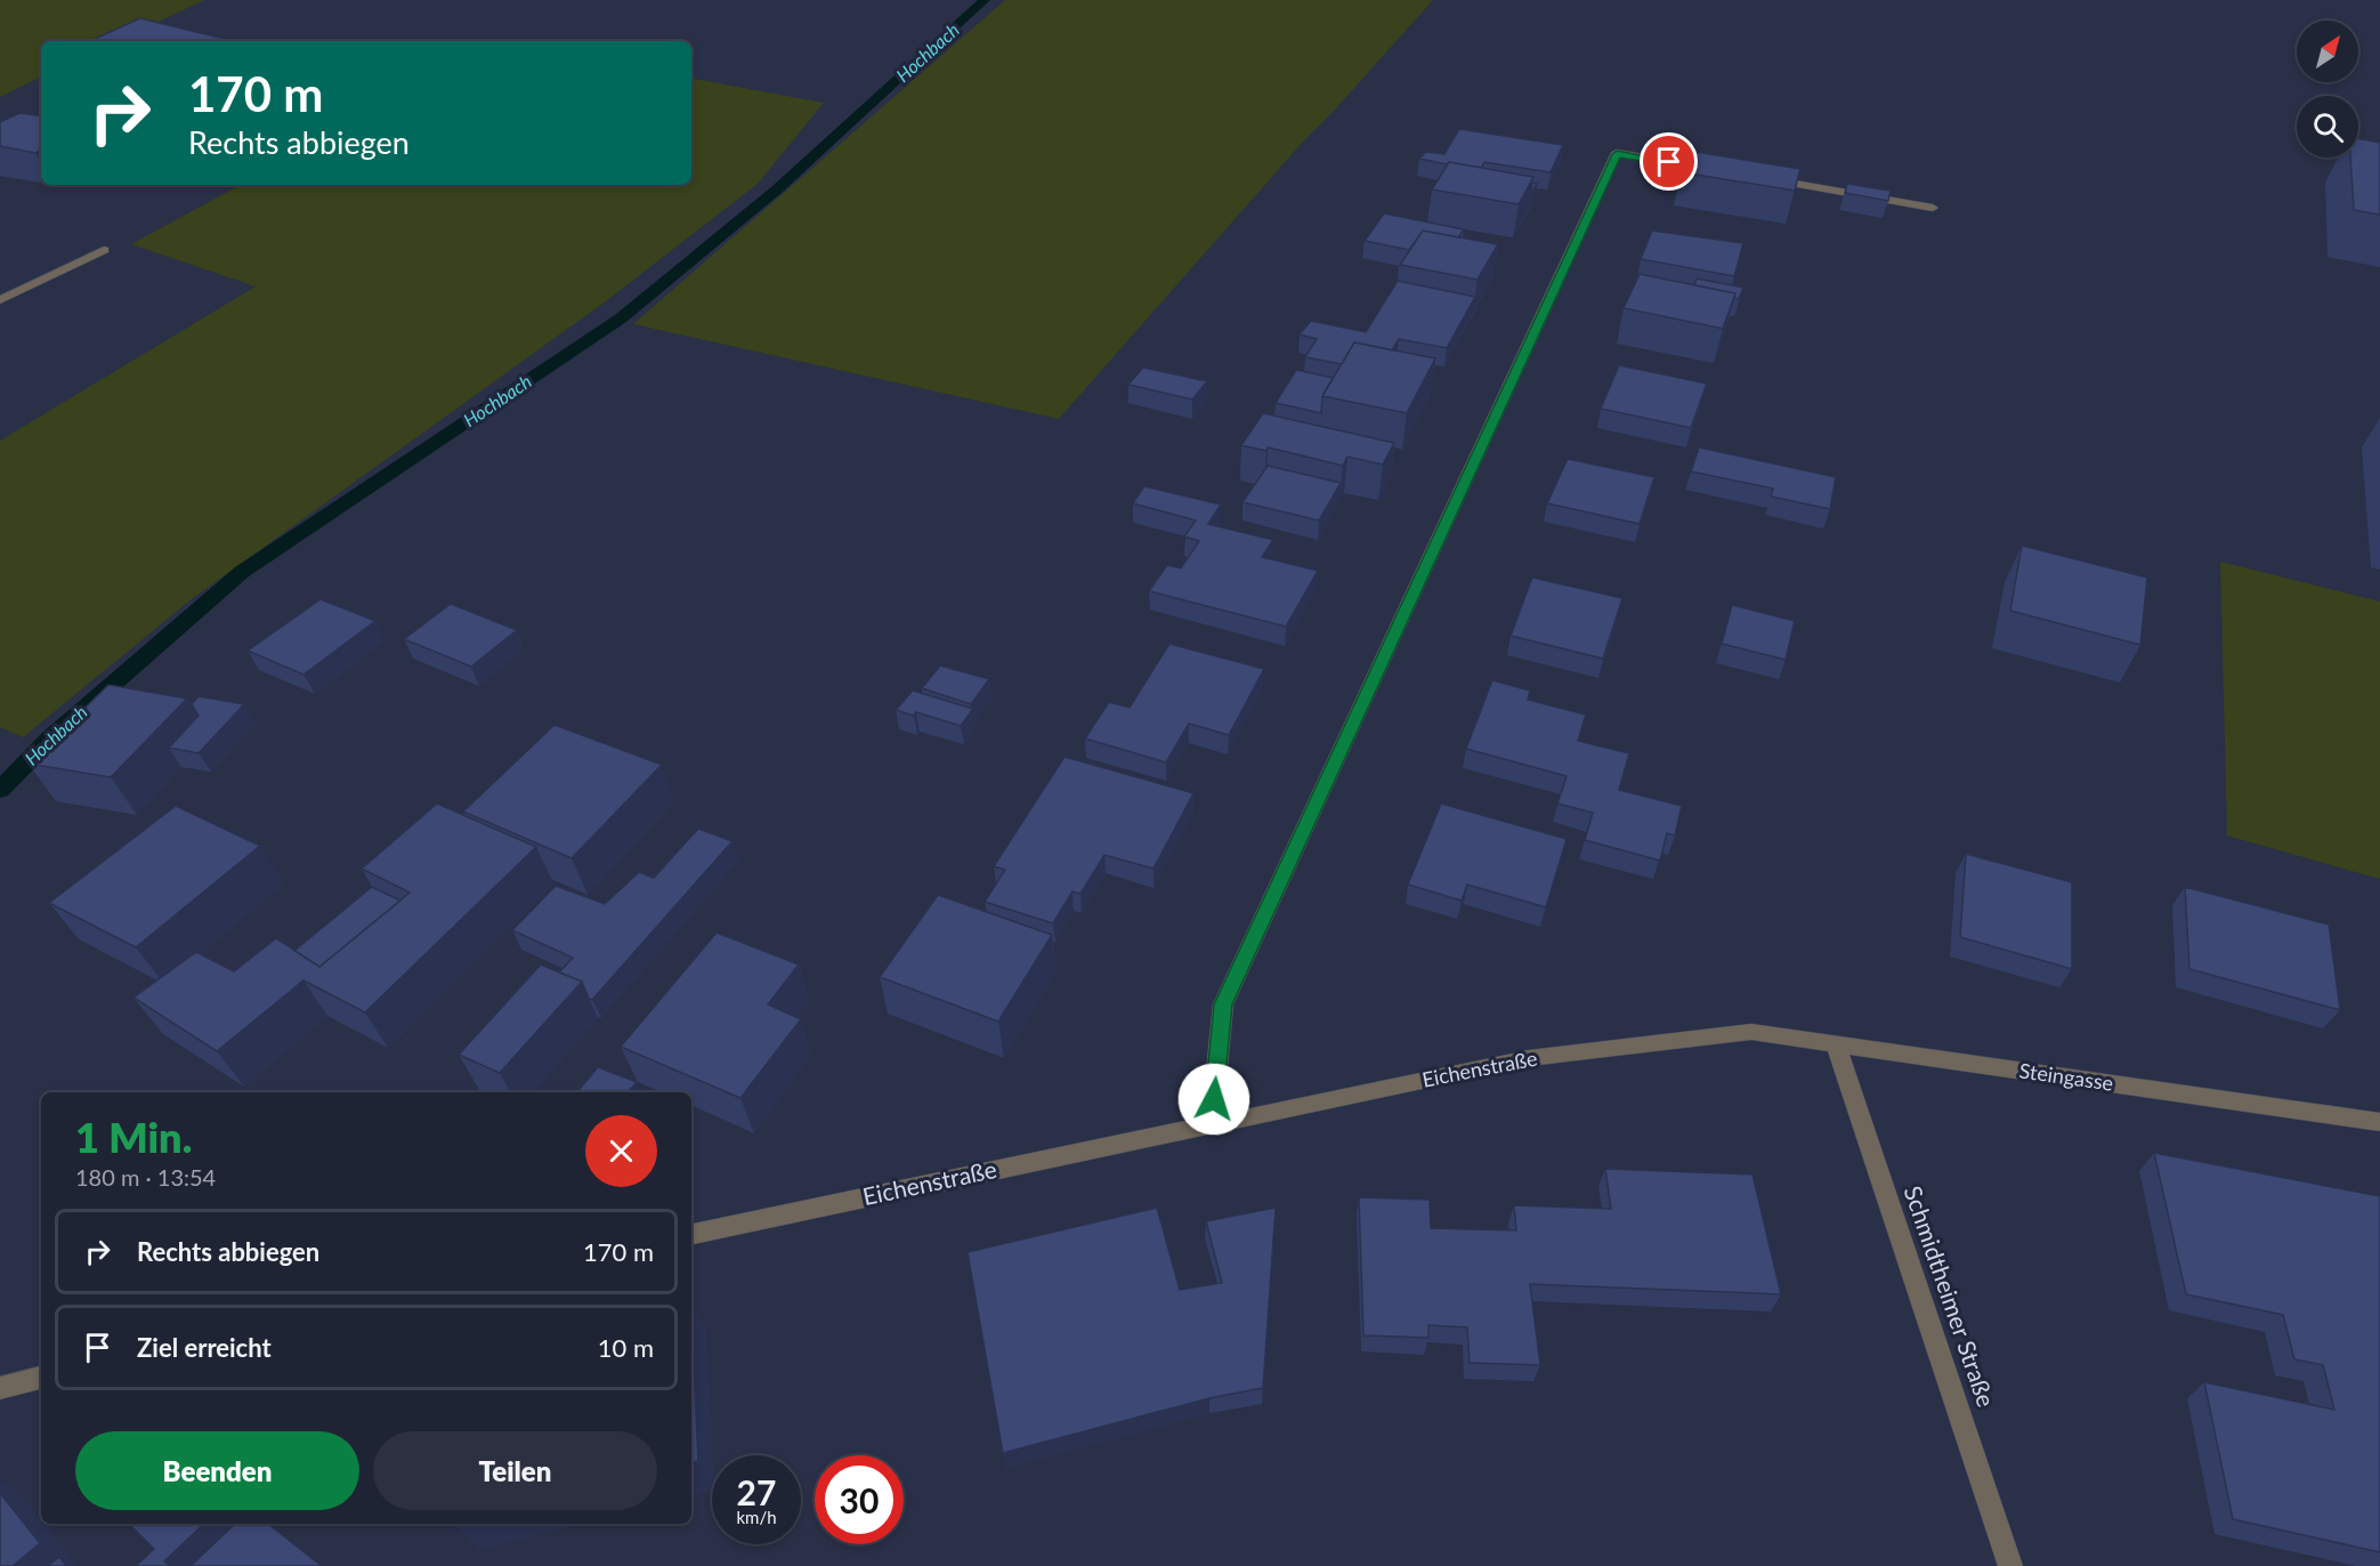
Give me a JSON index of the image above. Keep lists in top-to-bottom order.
{
  "streets": {
    "street": ["Eichenstraße", "Steingasse", "Schmidtheimer Straße"]
  },
  "crossings": [
    ["Eichenstraße", "Steingasse"],
    ["Steingasse", "Schmidtheimer Straße"]
  ],
  "water": ["Hochbach"],
  "north": "top right",
  "page": {
    "turn": ["170 m", "Rechts abbiegen"],
    "heading": ["1 Min.", "180 m · 13:54"],
    "list": [
      {
        "name": "Rechts abbiegen",
        "value": "170 m"
      },
      {
        "name": "Ziel erreicht",
        "value": "10 m"
      }
    ],
    "buttons": ["Beenden", "Teilen"],
    "speed": "27 km/h",
    "limit": "30"
  }
}
